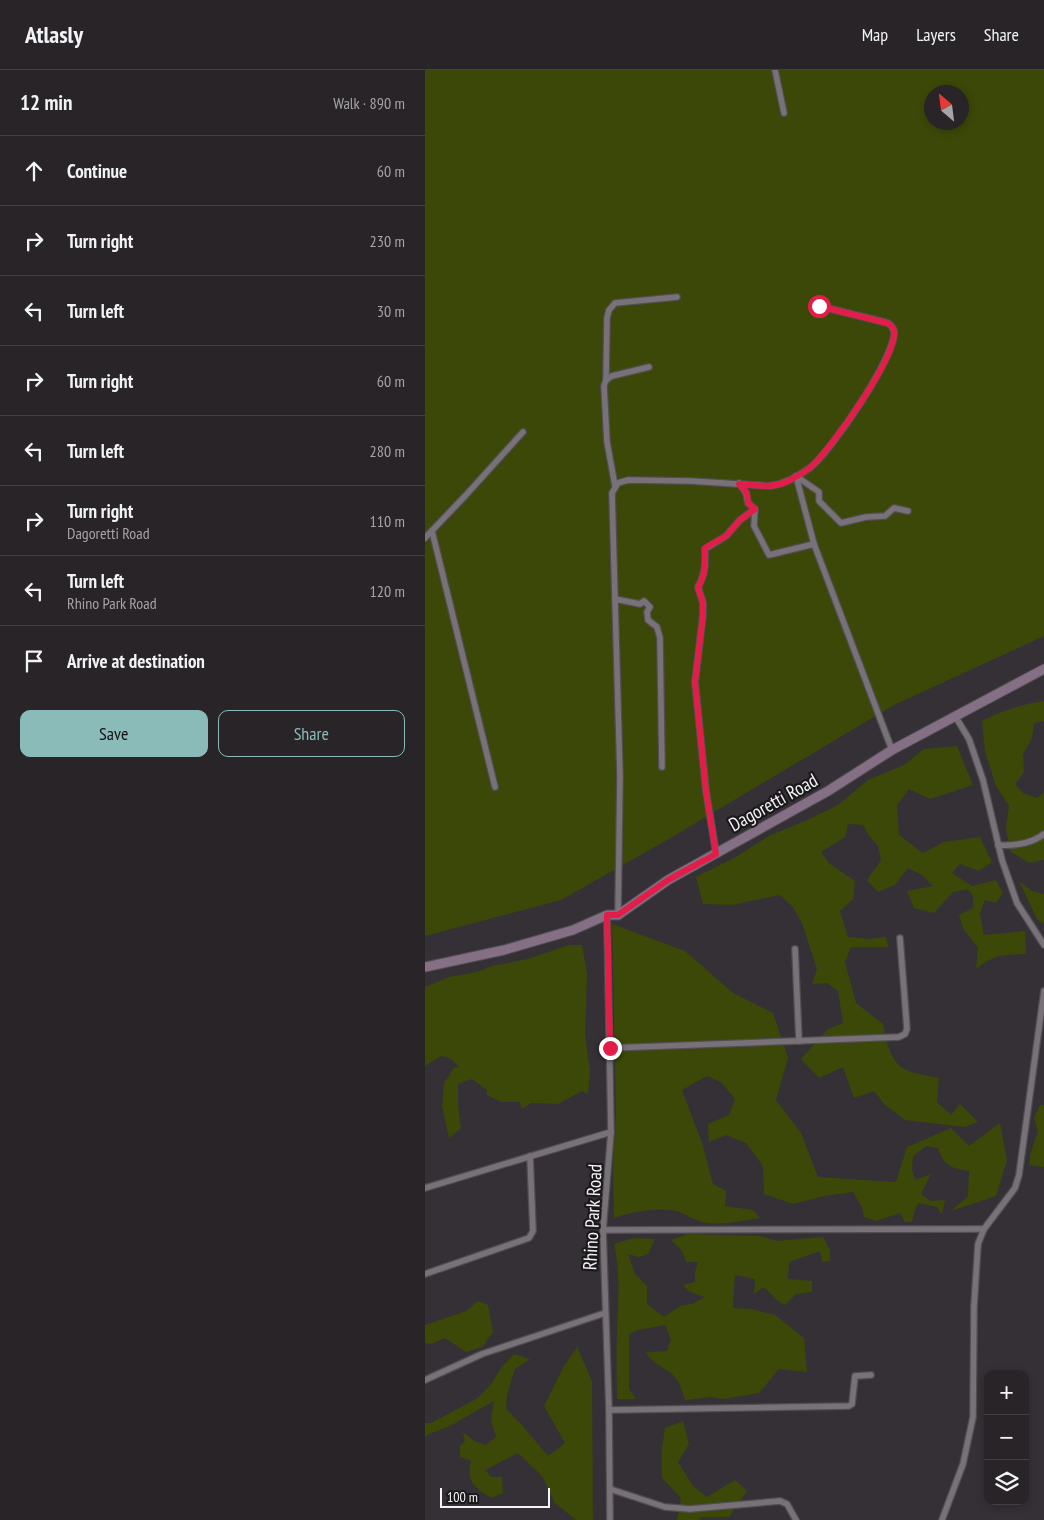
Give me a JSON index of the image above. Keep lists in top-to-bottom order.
{
  "streets": {
    "main road": ["Dagoretti Road"],
    "street": ["Rhino Park Road"]
  },
  "scale_bar": "100 m",
  "north": "top left",
  "page": {
    "header": "Atlasly",
    "nav": ["Map", "Layers", "Share"],
    "heading": ["12 min", "Walk · 890 m"],
    "list": [
      ["Continue", "60 m"],
      ["Turn right", "230 m"],
      ["Turn left", "30 m"],
      ["Turn right", "60 m"],
      ["Turn left", "280 m"],
      ["Turn right", "Dagoretti Road", "110 m"],
      ["Turn left", "Rhino Park Road", "120 m"],
      "Arrive at destination"
    ],
    "buttons": ["Save", "Share"],
    "map_buttons": ["+", "−"],
    "scale": "100 m"
  }
}
